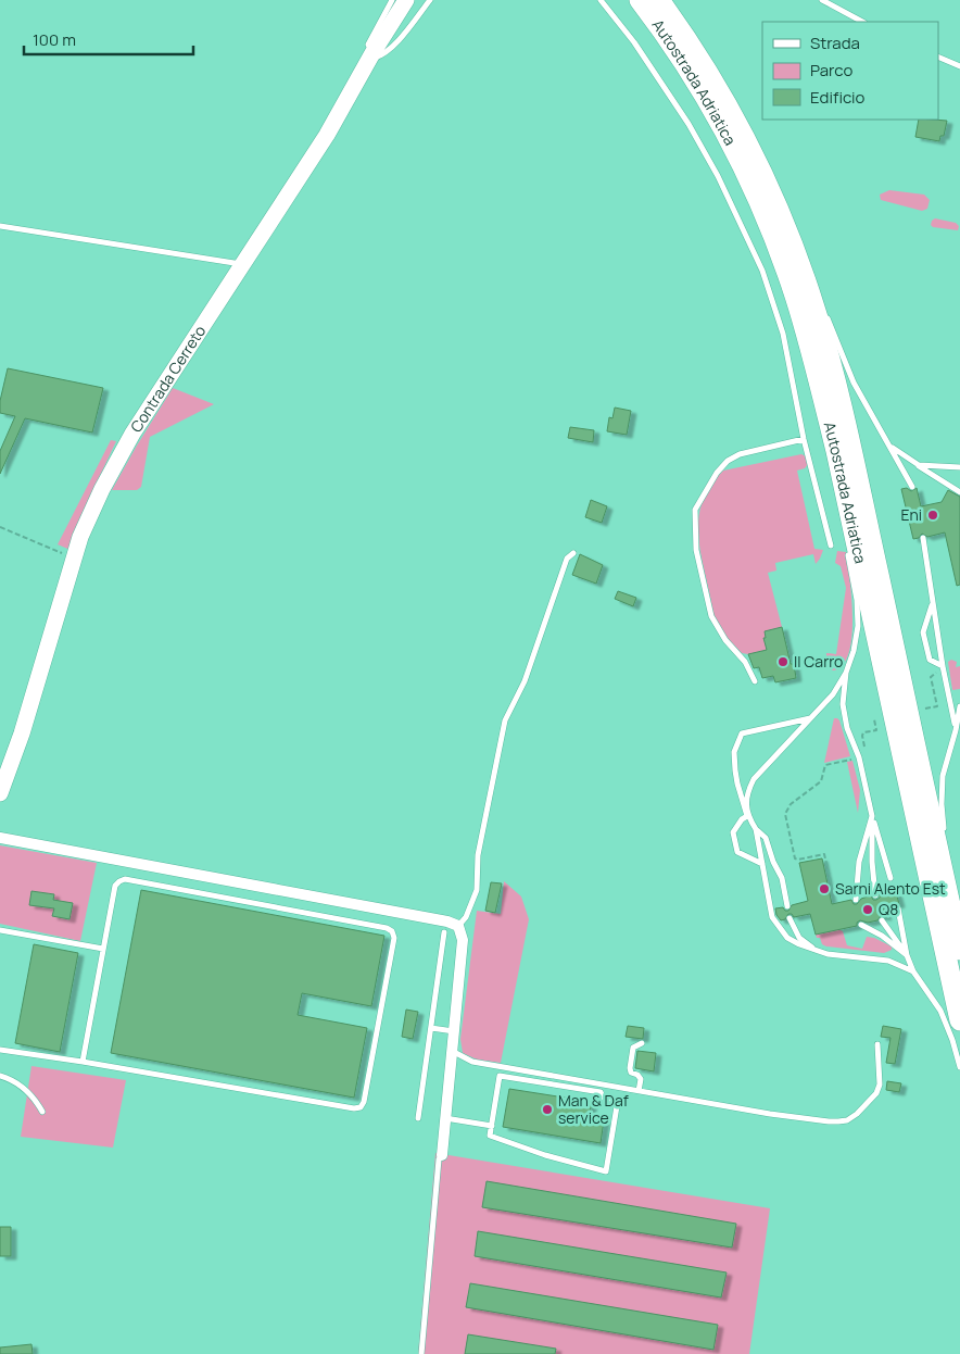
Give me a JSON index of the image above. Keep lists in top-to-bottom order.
{
  "streets": {
    "highway": ["Autostrada Adriatica"],
    "main road": ["Contrada Cerreto"]
  },
  "places": [
    "Eni",
    "Il Carro",
    "Sarni Alento Est",
    "Q8",
    "Man & Daf service"
  ],
  "legend": ["Strada", "Parco", "Edificio"],
  "scale_bar": "100 m"
}
